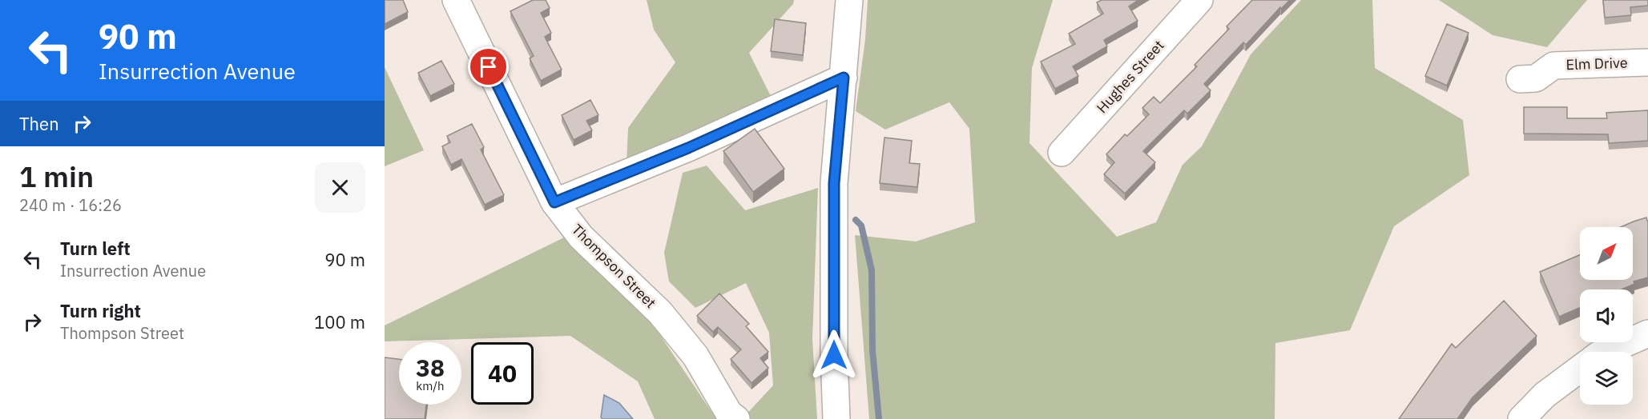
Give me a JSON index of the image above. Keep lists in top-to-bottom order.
{
  "streets": {
    "street": ["Elm Drive", "Hughes Street", "Thompson Street"]
  },
  "north": "top right",
  "page": {
    "turn": ["90 m", "Insurrection Avenue"],
    "then": "Then",
    "heading": ["1 min", "240 m · 16:26"],
    "list": [
      {
        "name": "Turn left",
        "note": "Insurrection Avenue",
        "value": "90 m"
      },
      {
        "name": "Turn right",
        "note": "Thompson Street",
        "value": "100 m"
      }
    ],
    "speed": "38 km/h",
    "limit": "40"
  }
}
